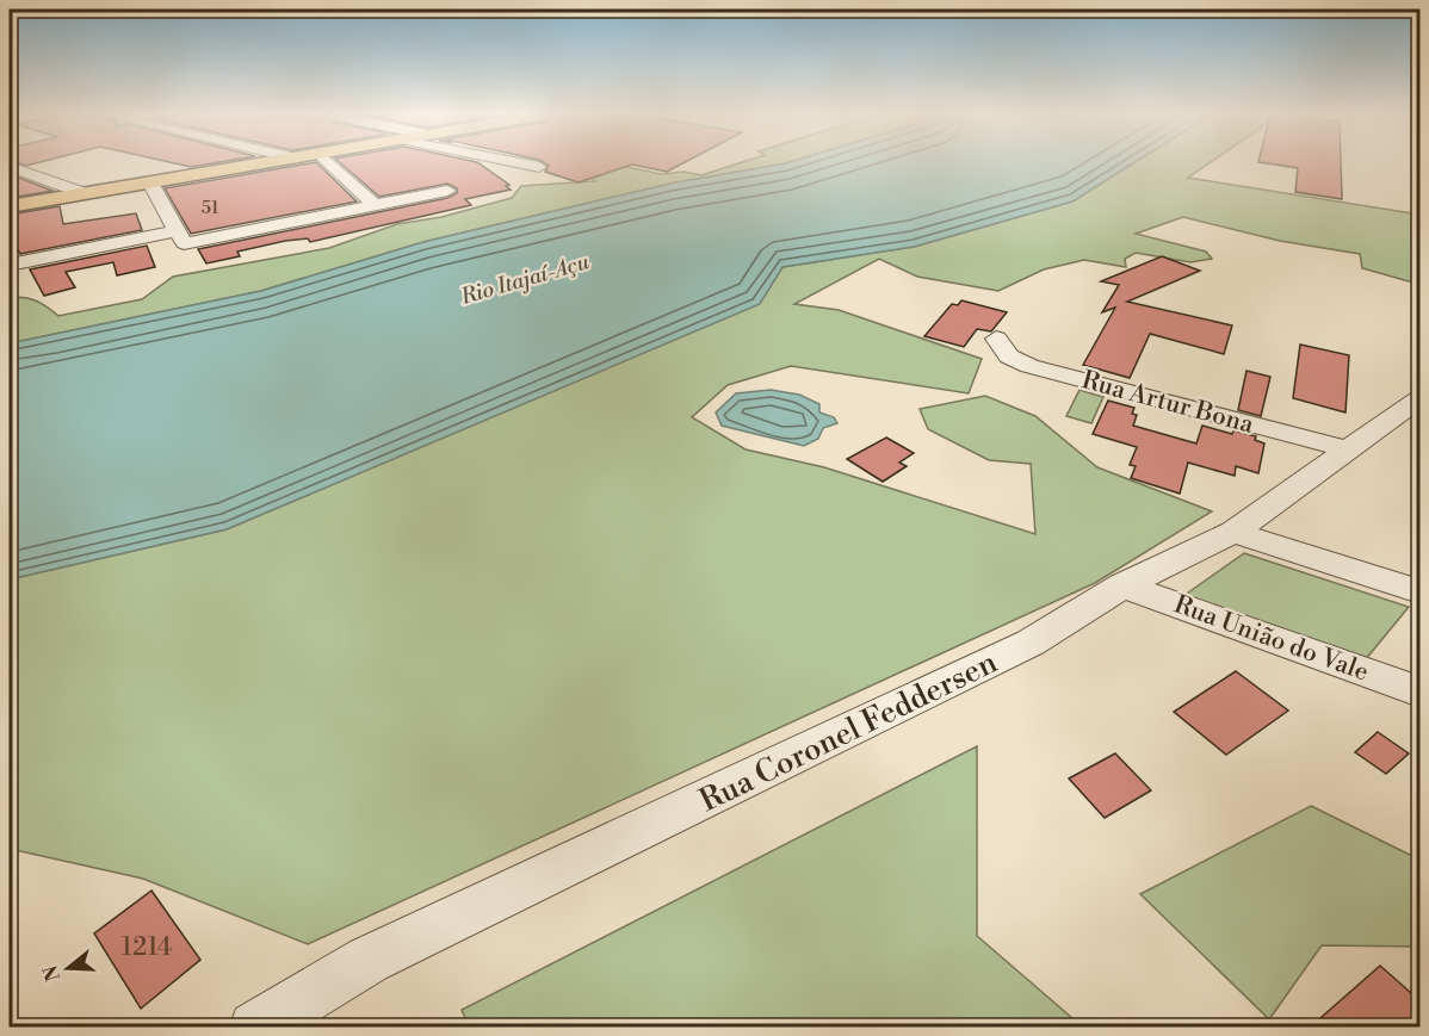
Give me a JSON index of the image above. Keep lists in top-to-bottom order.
{
  "streets": {
    "street": ["Rua Artur Bona", "Rua União do Vale", "Rua Coronel Feddersen"]
  },
  "crossings": [
    ["Rua Artur Bona", "Rua Coronel Feddersen"],
    ["Rua União do Vale", "Rua Coronel Feddersen"]
  ],
  "water": ["Rio Itajaí-Açu"],
  "house_numbers": ["51", "1214"],
  "north": "left"
}
